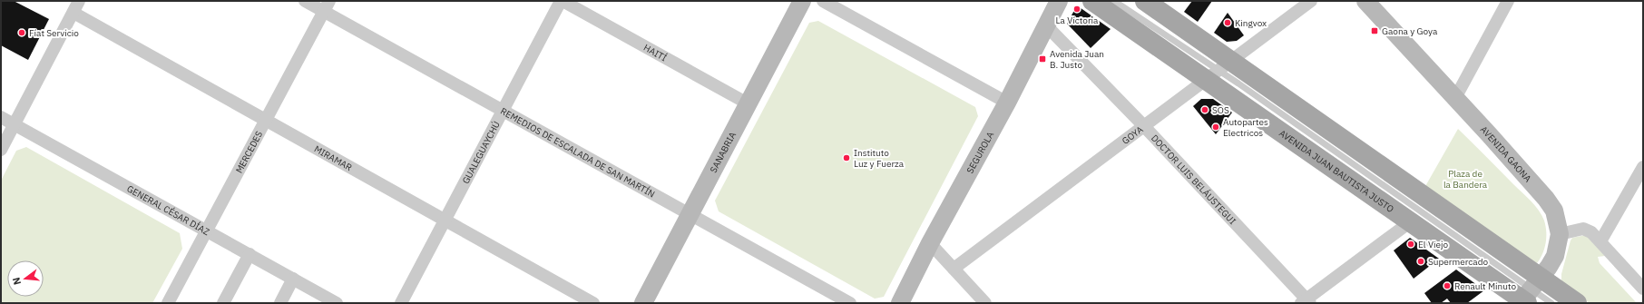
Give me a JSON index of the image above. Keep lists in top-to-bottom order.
{
  "streets": {
    "main road": ["AVENIDA JUAN BAUTISTA JUSTO"],
    "street": [
      "HAITÍ",
      "GOYA",
      "MERCEDES",
      "GUALEGUAYCHÚ",
      "REMEDIOS DE ESCALADA DE SAN MARTÍN",
      "SANABRIA",
      "SEGUROLA",
      "AVENIDA GAONA",
      "MIRAMAR",
      "DOCTOR LUIS BELÁUSTEGUI",
      "GENERAL CÉSAR DÍAZ"
    ]
  },
  "crossings": [
    ["HAITÍ", "GUALEGUAYCHÚ"],
    ["HAITÍ", "SANABRIA"],
    ["GOYA", "AVENIDA JUAN BAUTISTA JUSTO"],
    ["GOYA", "DOCTOR LUIS BELÁUSTEGUI"],
    ["MERCEDES", "REMEDIOS DE ESCALADA DE SAN MARTÍN"],
    ["MERCEDES", "MIRAMAR"],
    ["MERCEDES", "GENERAL CÉSAR DÍAZ"],
    ["GUALEGUAYCHÚ", "REMEDIOS DE ESCALADA DE SAN MARTÍN"],
    ["GUALEGUAYCHÚ", "MIRAMAR"],
    ["REMEDIOS DE ESCALADA DE SAN MARTÍN", "SANABRIA"],
    ["SEGUROLA", "DOCTOR LUIS BELÁUSTEGUI"]
  ],
  "parks": ["Plaza de la Bandera"],
  "places": {
    "other": [
      "La Victoria",
      "Kingvox",
      "Fiat Servicio",
      "SOS",
      "Autopartes Electricos",
      "Instituto Luz y Fuerza",
      "El Viejo",
      "Supermercado",
      "Renault Minuto"
    ],
    "transit": ["Gaona y Goya", "Avenida Juan B. Justo"]
  },
  "north": "left"
}
